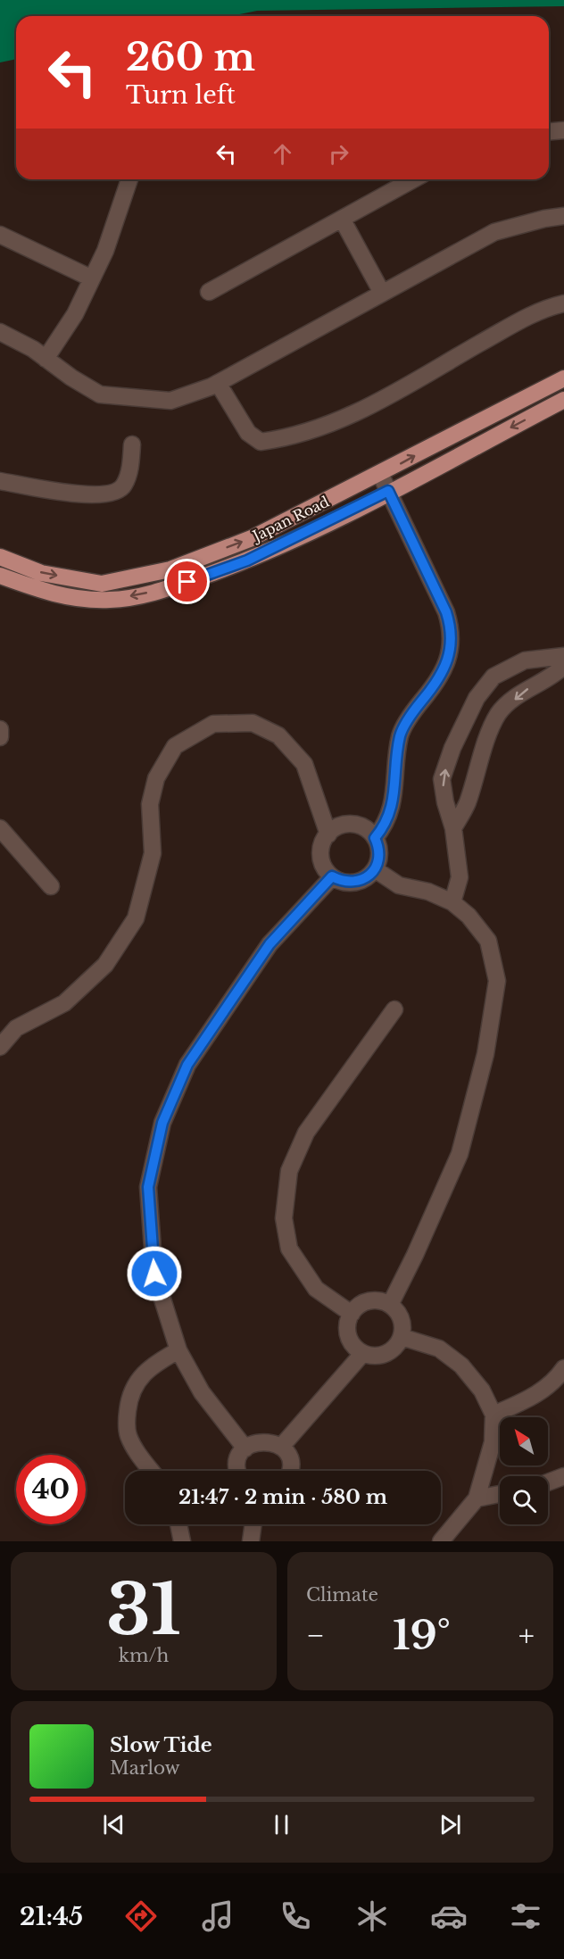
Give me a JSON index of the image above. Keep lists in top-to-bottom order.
{
  "streets": {
    "main road": ["Japan Road"]
  },
  "north": "top left",
  "page": {
    "turn": ["260 m", "Turn left"],
    "limit": "40",
    "trip": "21:47 · 2 min · 580 m",
    "tile": [
      ["31", "km/h"],
      "Climate"
    ],
    "heat": ["−", "19°", "+"],
    "song": ["Slow Tide", "Marlow"],
    "tabs": "21:45"
  }
}
